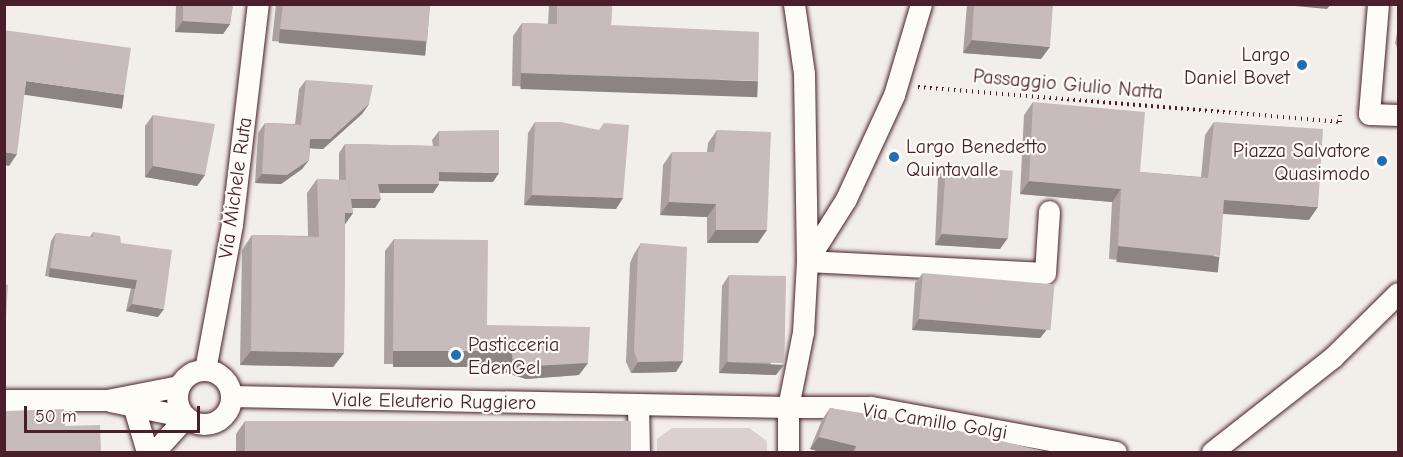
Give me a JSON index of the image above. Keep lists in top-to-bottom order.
{
  "streets": {
    "street": ["Via Michele Ruta", "Viale Eleuterio Ruggiero", "Via Camillo Golgi"],
    "path": ["Passaggio Giulio Natta"]
  },
  "crossings": [
    ["Via Michele Ruta", "Viale Eleuterio Ruggiero"],
    ["Viale Eleuterio Ruggiero", "Via Camillo Golgi"]
  ],
  "places": [
    "Largo Daniel Bovet",
    "Largo Benedetto Quintavalle",
    "Piazza Salvatore Quasimodo",
    "Pasticceria EdenGel"
  ],
  "scale_bar": "50 m"
}
